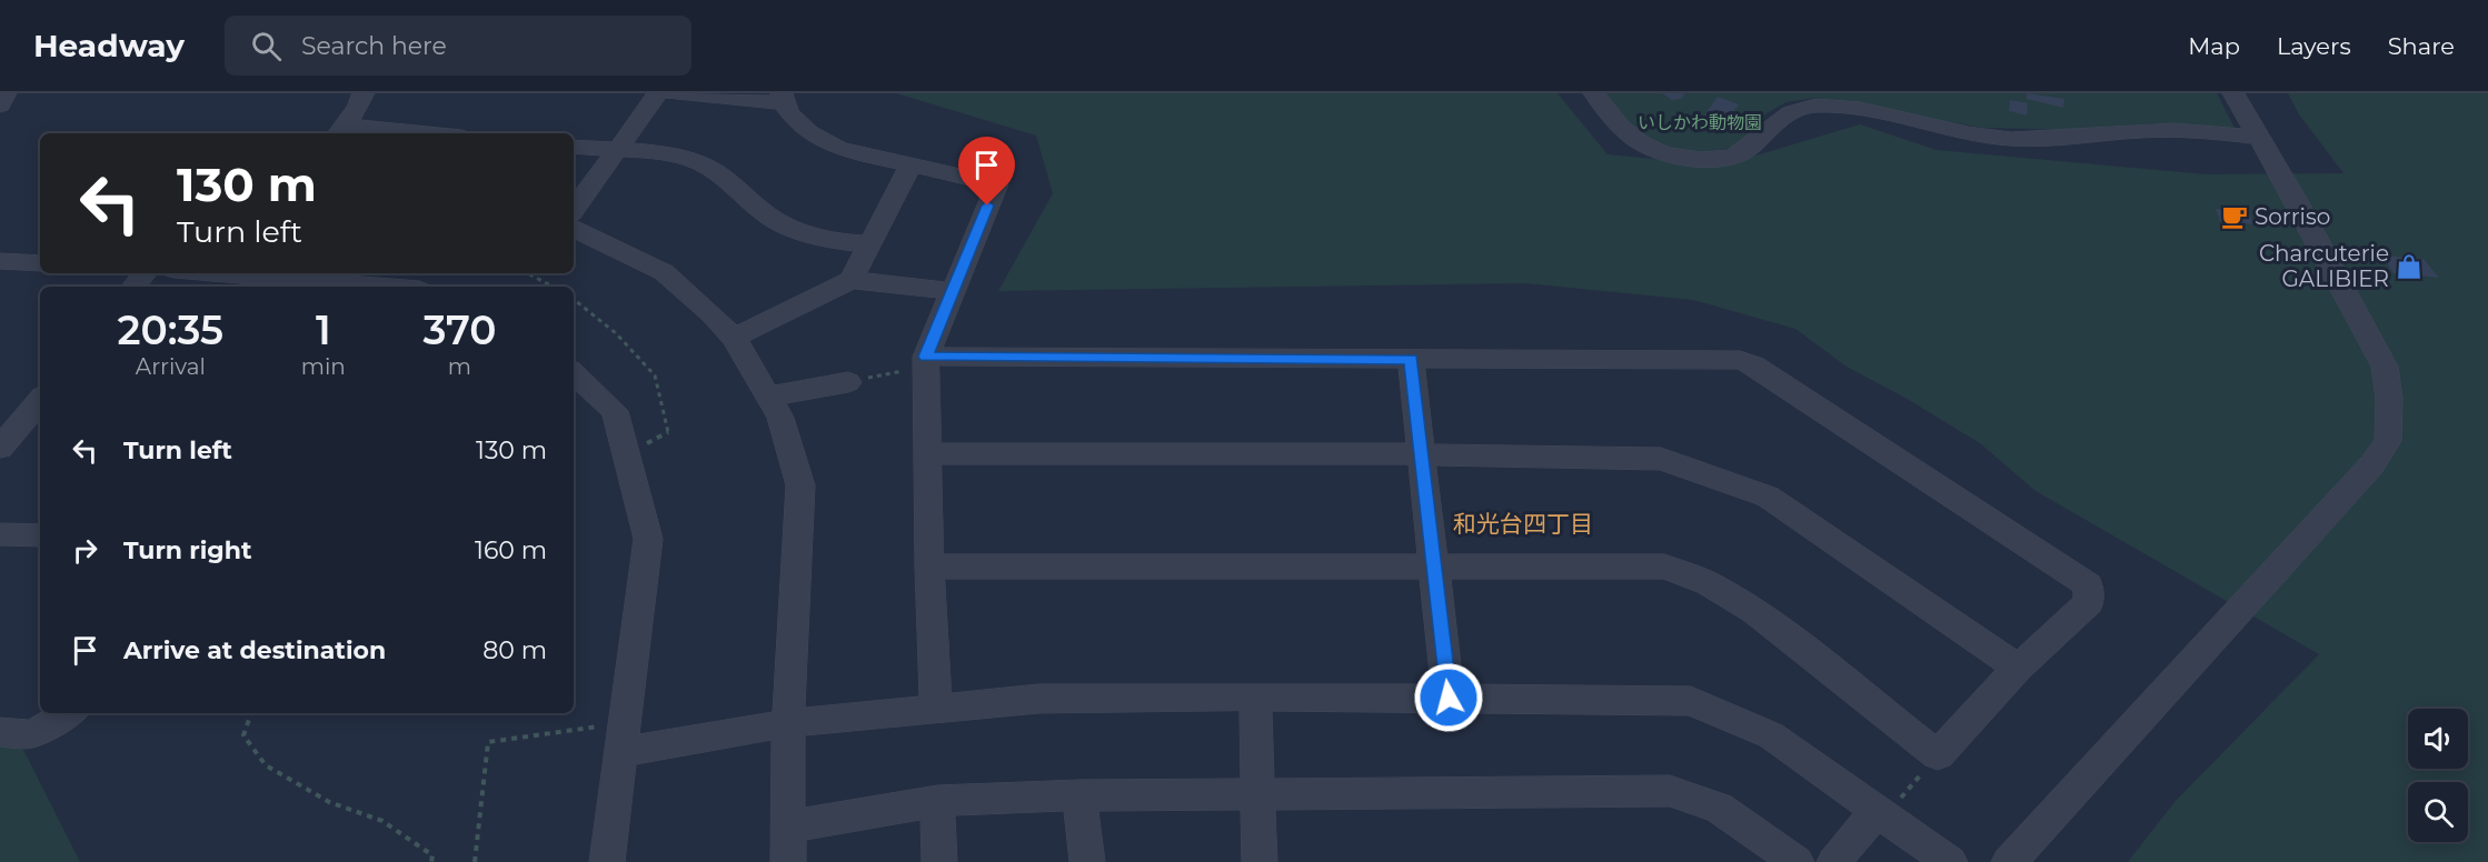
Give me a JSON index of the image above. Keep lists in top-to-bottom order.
{
  "districts": ["和光台四丁目"],
  "parks": ["いしかわ動物園"],
  "places": {
    "cafe": ["Sorriso"],
    "shop": ["Charcuterie GALIBIER"]
  },
  "page": {
    "header": "Headway",
    "search": "Search here",
    "nav": ["Map", "Layers", "Share"],
    "turn": ["130 m", "Turn left"],
    "eta": [
      "20:35",
      "Arrival",
      "1",
      "min",
      "370",
      "m"
    ],
    "list": [
      {
        "name": "Turn left",
        "value": "130 m"
      },
      {
        "name": "Turn right",
        "value": "160 m"
      },
      {
        "name": "Arrive at destination",
        "value": "80 m"
      }
    ]
  }
}
